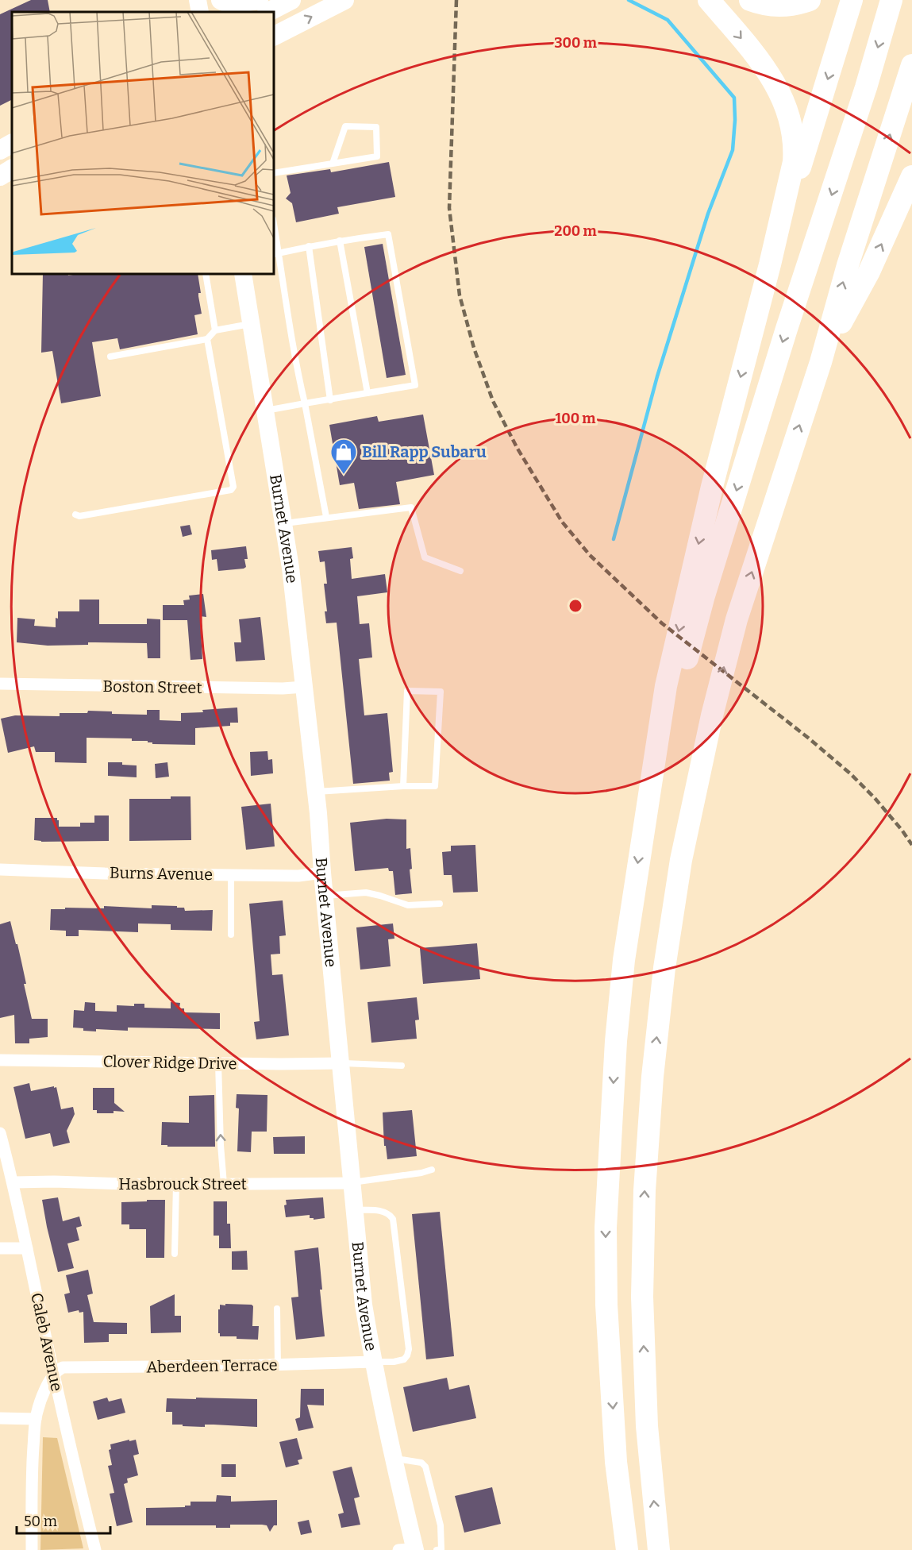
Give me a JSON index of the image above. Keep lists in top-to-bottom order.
{
  "streets": {
    "street": [
      "Burnet Avenue",
      "Boston Street",
      "Burns Avenue",
      "Clover Ridge Drive",
      "Hasbrouck Street",
      "Caleb Avenue",
      "Aberdeen Terrace"
    ]
  },
  "crossings": [
    ["Burnet Avenue", "Boston Street"],
    ["Burnet Avenue", "Burns Avenue"],
    ["Burnet Avenue", "Clover Ridge Drive"],
    ["Burnet Avenue", "Hasbrouck Street"],
    ["Burnet Avenue", "Aberdeen Terrace"],
    ["Hasbrouck Street", "Caleb Avenue"],
    ["Caleb Avenue", "Aberdeen Terrace"]
  ],
  "places": {
    "shop": ["Bill Rapp Subaru"]
  },
  "scale_bar": "50 m",
  "rings": ["300 m", "200 m", "100 m"]
}
